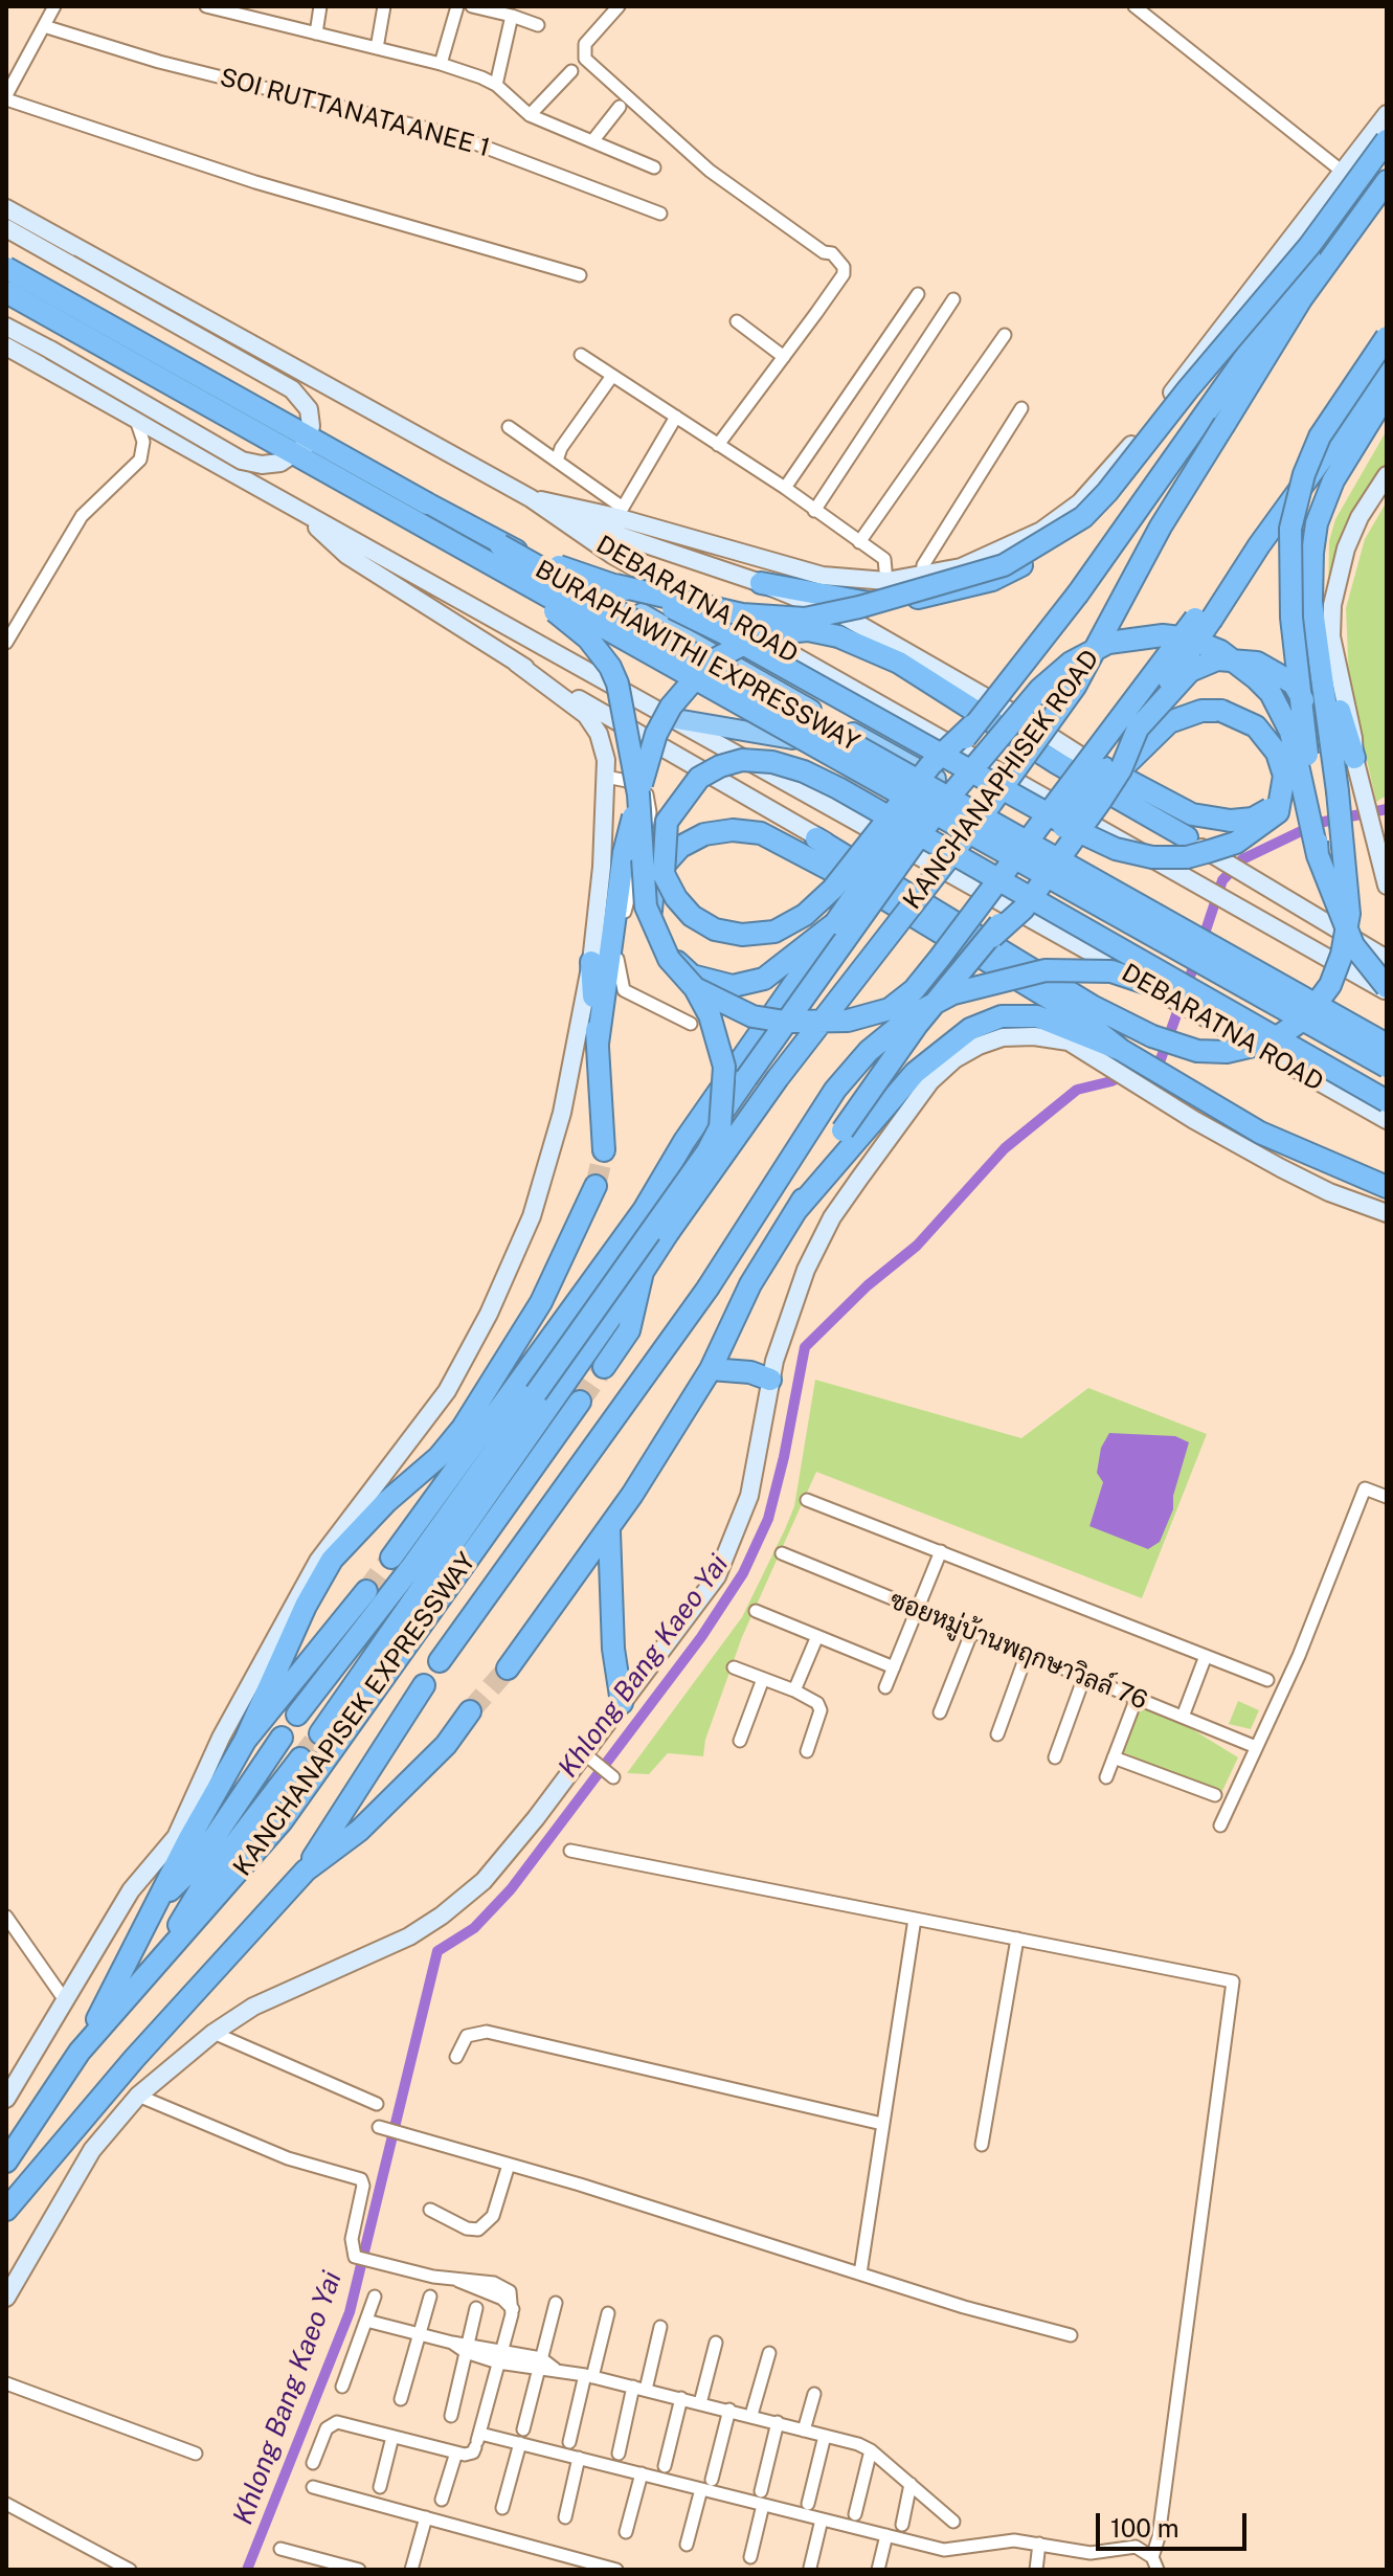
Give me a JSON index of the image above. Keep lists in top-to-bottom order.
{
  "streets": {
    "highway": [
      "DEBARATNA ROAD",
      "BURAPHAWITHI EXPRESSWAY",
      "KANCHANAPHISEK ROAD",
      "KANCHANAPISEK EXPRESSWAY"
    ],
    "street": ["SOI RUTTANATAANEE 1", "ซอยหมู่บ้านพฤกษาวิลล์ 76"]
  },
  "crossings": [
    ["DEBARATNA ROAD", "BURAPHAWITHI EXPRESSWAY"]
  ],
  "water": ["Khlong Bang Kaeo Yai"],
  "scale_bar": "100 m"
}
